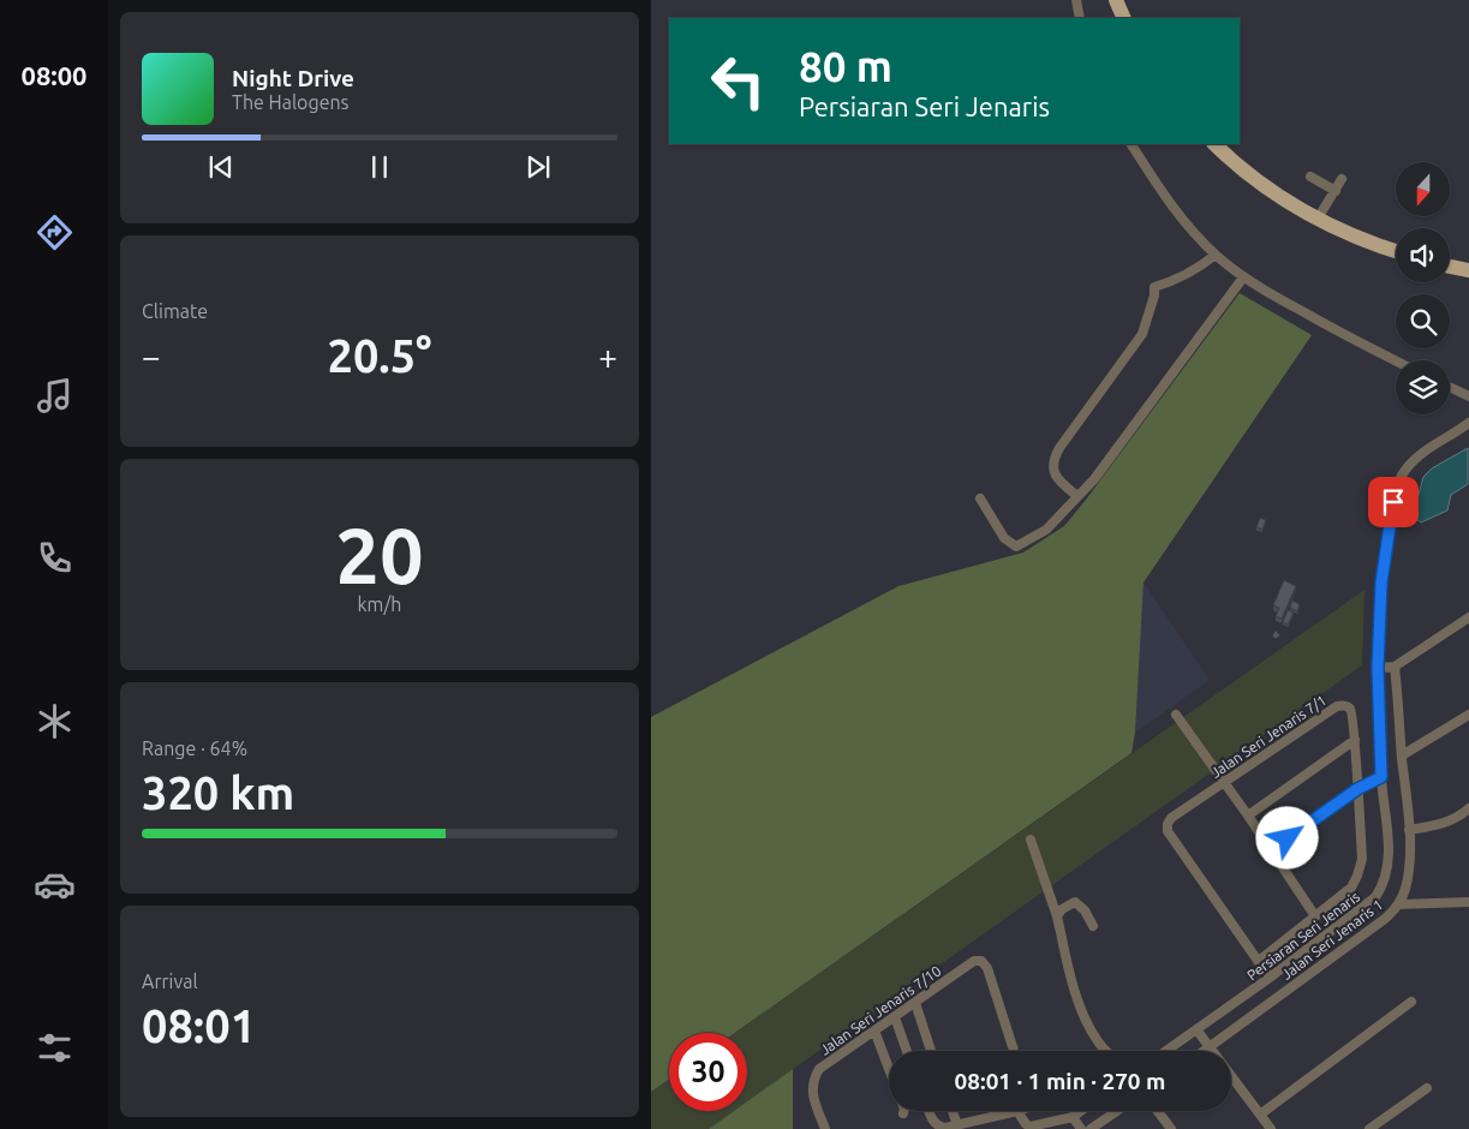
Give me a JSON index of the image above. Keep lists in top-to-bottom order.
{
  "streets": {
    "street": [
      "Jalan Seri Jenaris 7/1",
      "Persiaran Seri Jenaris",
      "Jalan Seri Jenaris 1",
      "Jalan Seri Jenaris 7/10"
    ]
  },
  "north": "bottom",
  "page": {
    "tabs": "08:00",
    "turn": ["80 m", "Persiaran Seri Jenaris"],
    "song": ["Night Drive", "The Halogens"],
    "tile": [
      "Climate",
      ["20", "km/h"],
      ["Range · 64%", "320 km"],
      ["Arrival", "08:01"]
    ],
    "heat": ["−", "20.5°", "+"],
    "limit": "30",
    "trip": "08:01 · 1 min · 270 m"
  }
}
